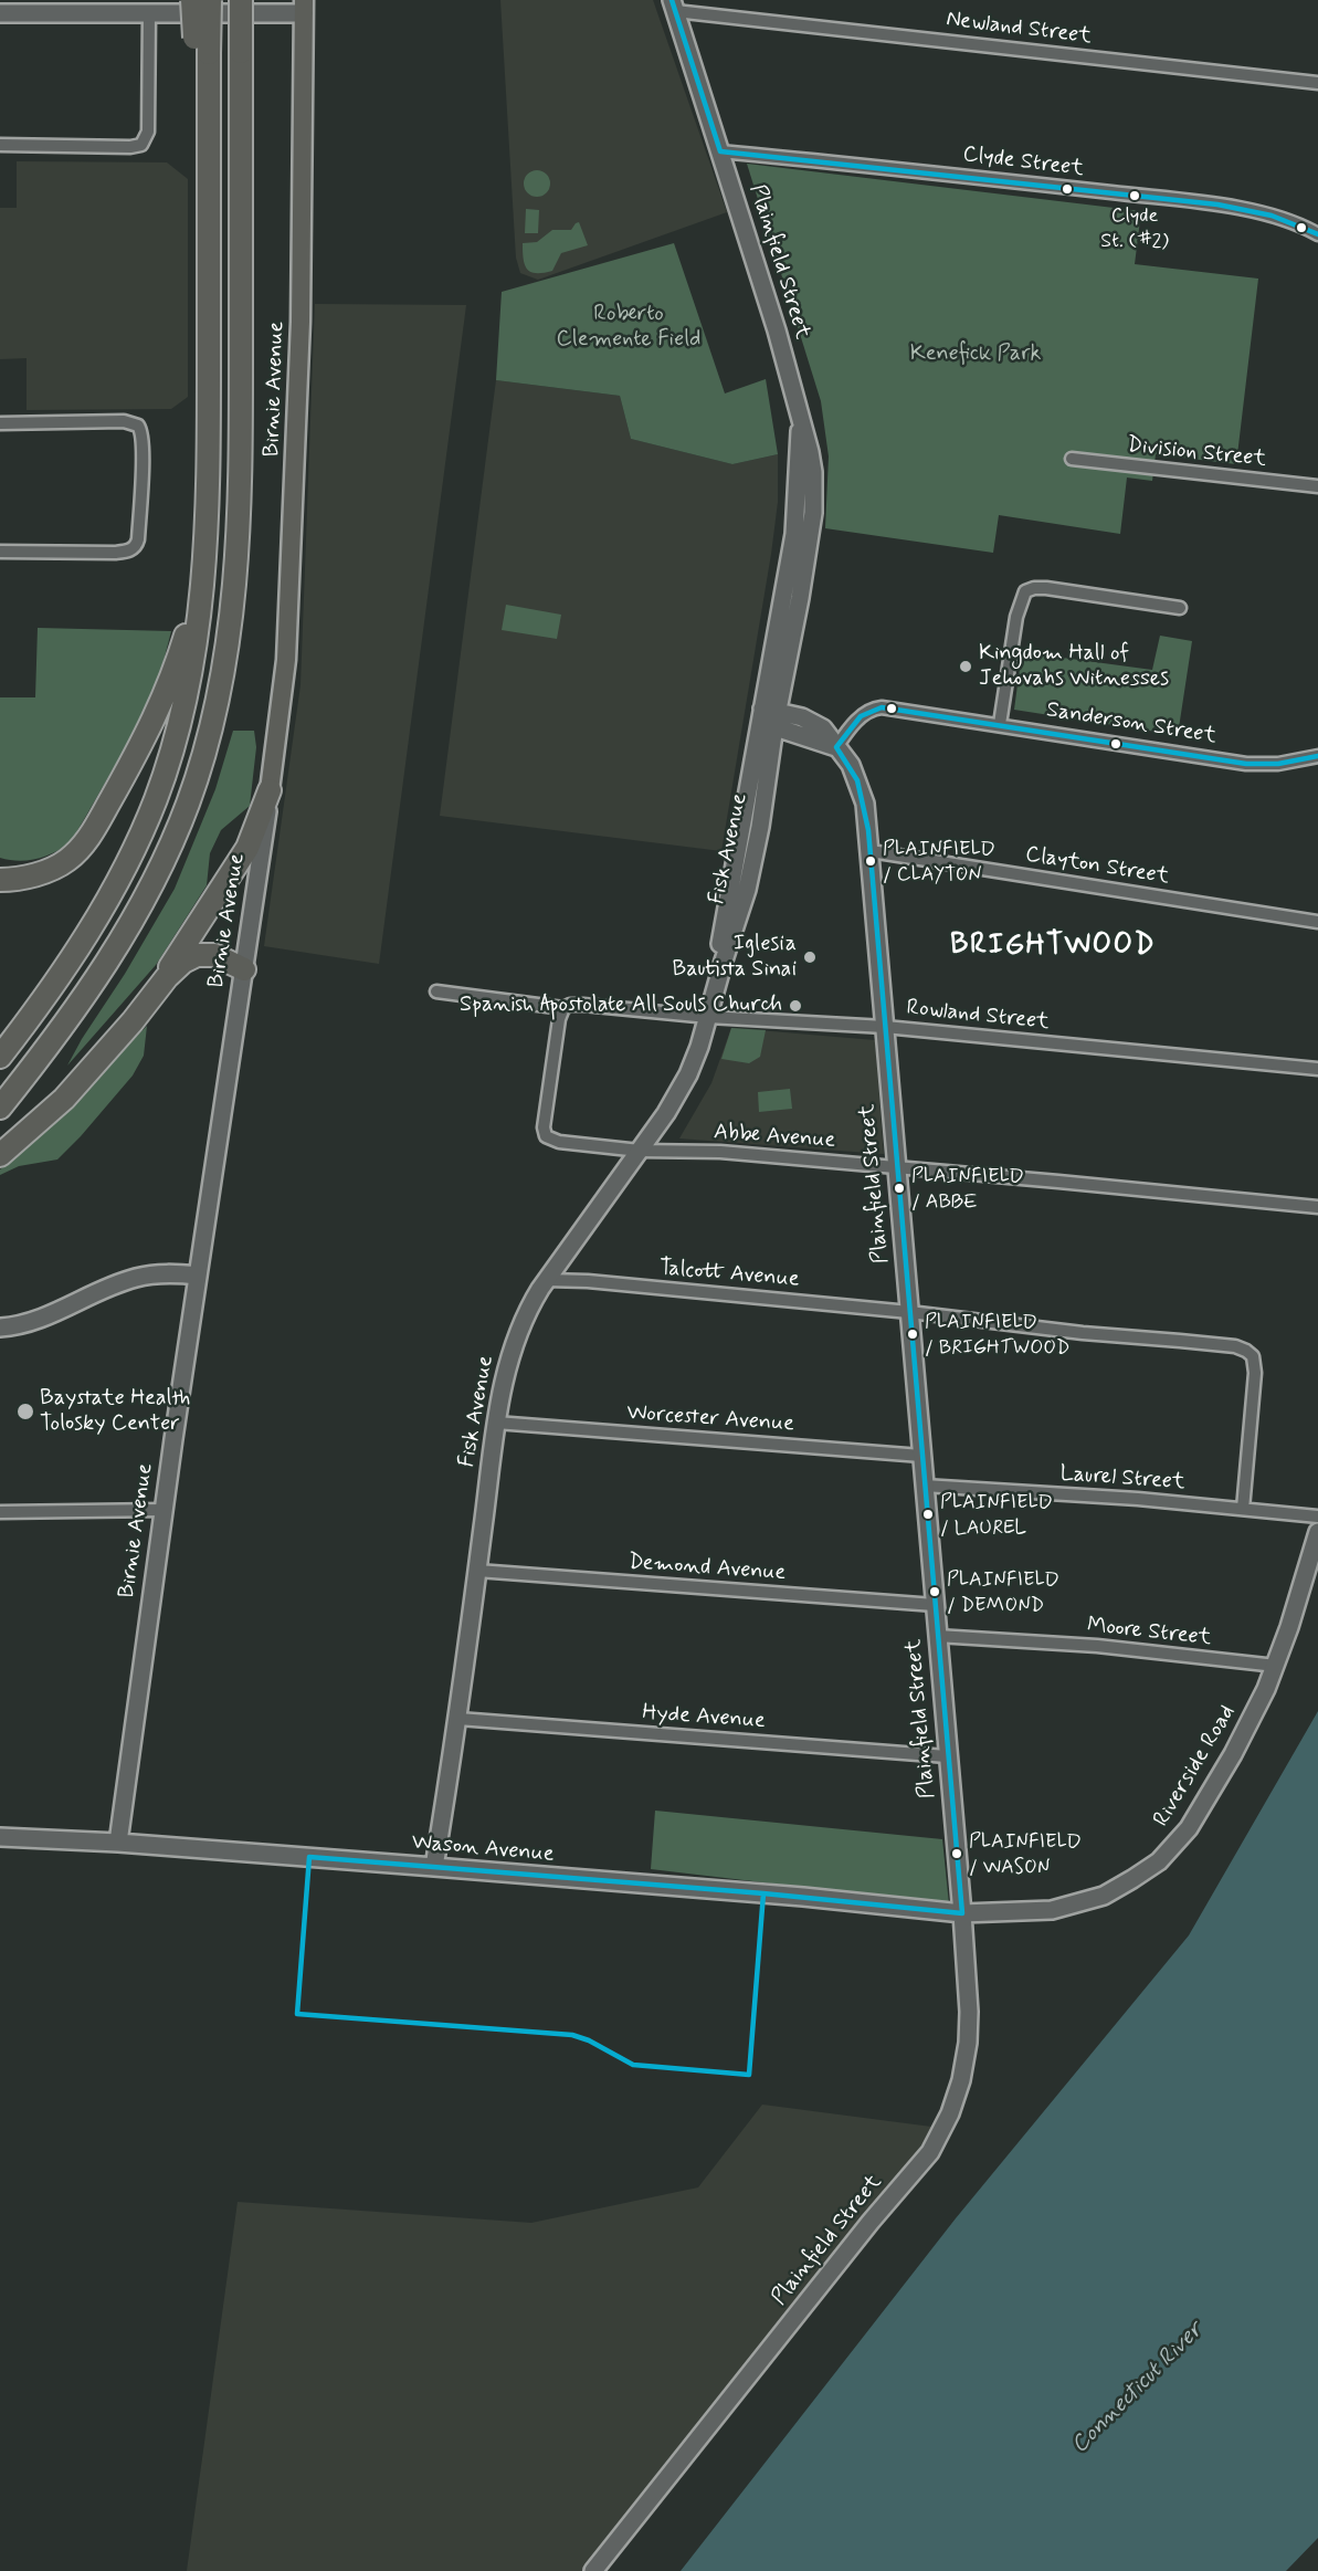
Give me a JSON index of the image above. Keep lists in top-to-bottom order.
{
  "streets": {
    "main road": ["Birnie Avenue"],
    "street": [
      "Newland Street",
      "Clyde Street",
      "Plainfield Street",
      "Division Street",
      "Sanderson Street",
      "Fisk Avenue",
      "Clayton Street",
      "Rowland Street",
      "Abbe Avenue",
      "Talcott Avenue",
      "Worcester Avenue",
      "Laurel Street",
      "Demond Avenue",
      "Moore Street",
      "Hyde Avenue",
      "Riverside Road",
      "Wason Avenue"
    ]
  },
  "crossings": [
    ["Newland Street", "Plainfield Street"],
    ["Clyde Street", "Plainfield Street"],
    ["Plainfield Street", "Sanderson Street"],
    ["Plainfield Street", "Fisk Avenue"],
    ["Plainfield Street", "Clayton Street"],
    ["Plainfield Street", "Rowland Street"],
    ["Plainfield Street", "Abbe Avenue"],
    ["Plainfield Street", "Talcott Avenue"],
    ["Plainfield Street", "Worcester Avenue"],
    ["Plainfield Street", "Laurel Street"],
    ["Plainfield Street", "Demond Avenue"],
    ["Plainfield Street", "Moore Street"],
    ["Plainfield Street", "Hyde Avenue"],
    ["Plainfield Street", "Riverside Road"],
    ["Plainfield Street", "Wason Avenue"],
    ["Birnie Avenue", "Wason Avenue"],
    ["Fisk Avenue", "Rowland Street"],
    ["Fisk Avenue", "Abbe Avenue"],
    ["Fisk Avenue", "Talcott Avenue"],
    ["Fisk Avenue", "Worcester Avenue"],
    ["Fisk Avenue", "Demond Avenue"],
    ["Fisk Avenue", "Hyde Avenue"],
    ["Fisk Avenue", "Wason Avenue"],
    ["Rowland Street", "Abbe Avenue"],
    ["Talcott Avenue", "Laurel Street"],
    ["Moore Street", "Riverside Road"],
    ["Riverside Road", "Wason Avenue"]
  ],
  "districts": ["BRIGHTWOOD"],
  "water": ["Connecticut River"],
  "parks": ["Roberto Clemente Field", "Kenefick Park"],
  "places": [
    "Clyde St. (#2)",
    "Kingdom Hall of Jehovahs Witnesses",
    "PLAINFIELD / CLAYTON",
    "Iglesia Bautista Sinai",
    "Spanish Apostolate All Souls Church",
    "PLAINFIELD / ABBE",
    "PLAINFIELD / BRIGHTWOOD",
    "Baystate Health Tolosky Center",
    "PLAINFIELD / LAUREL",
    "PLAINFIELD / DEMOND",
    "PLAINFIELD / WASON"
  ]
}
